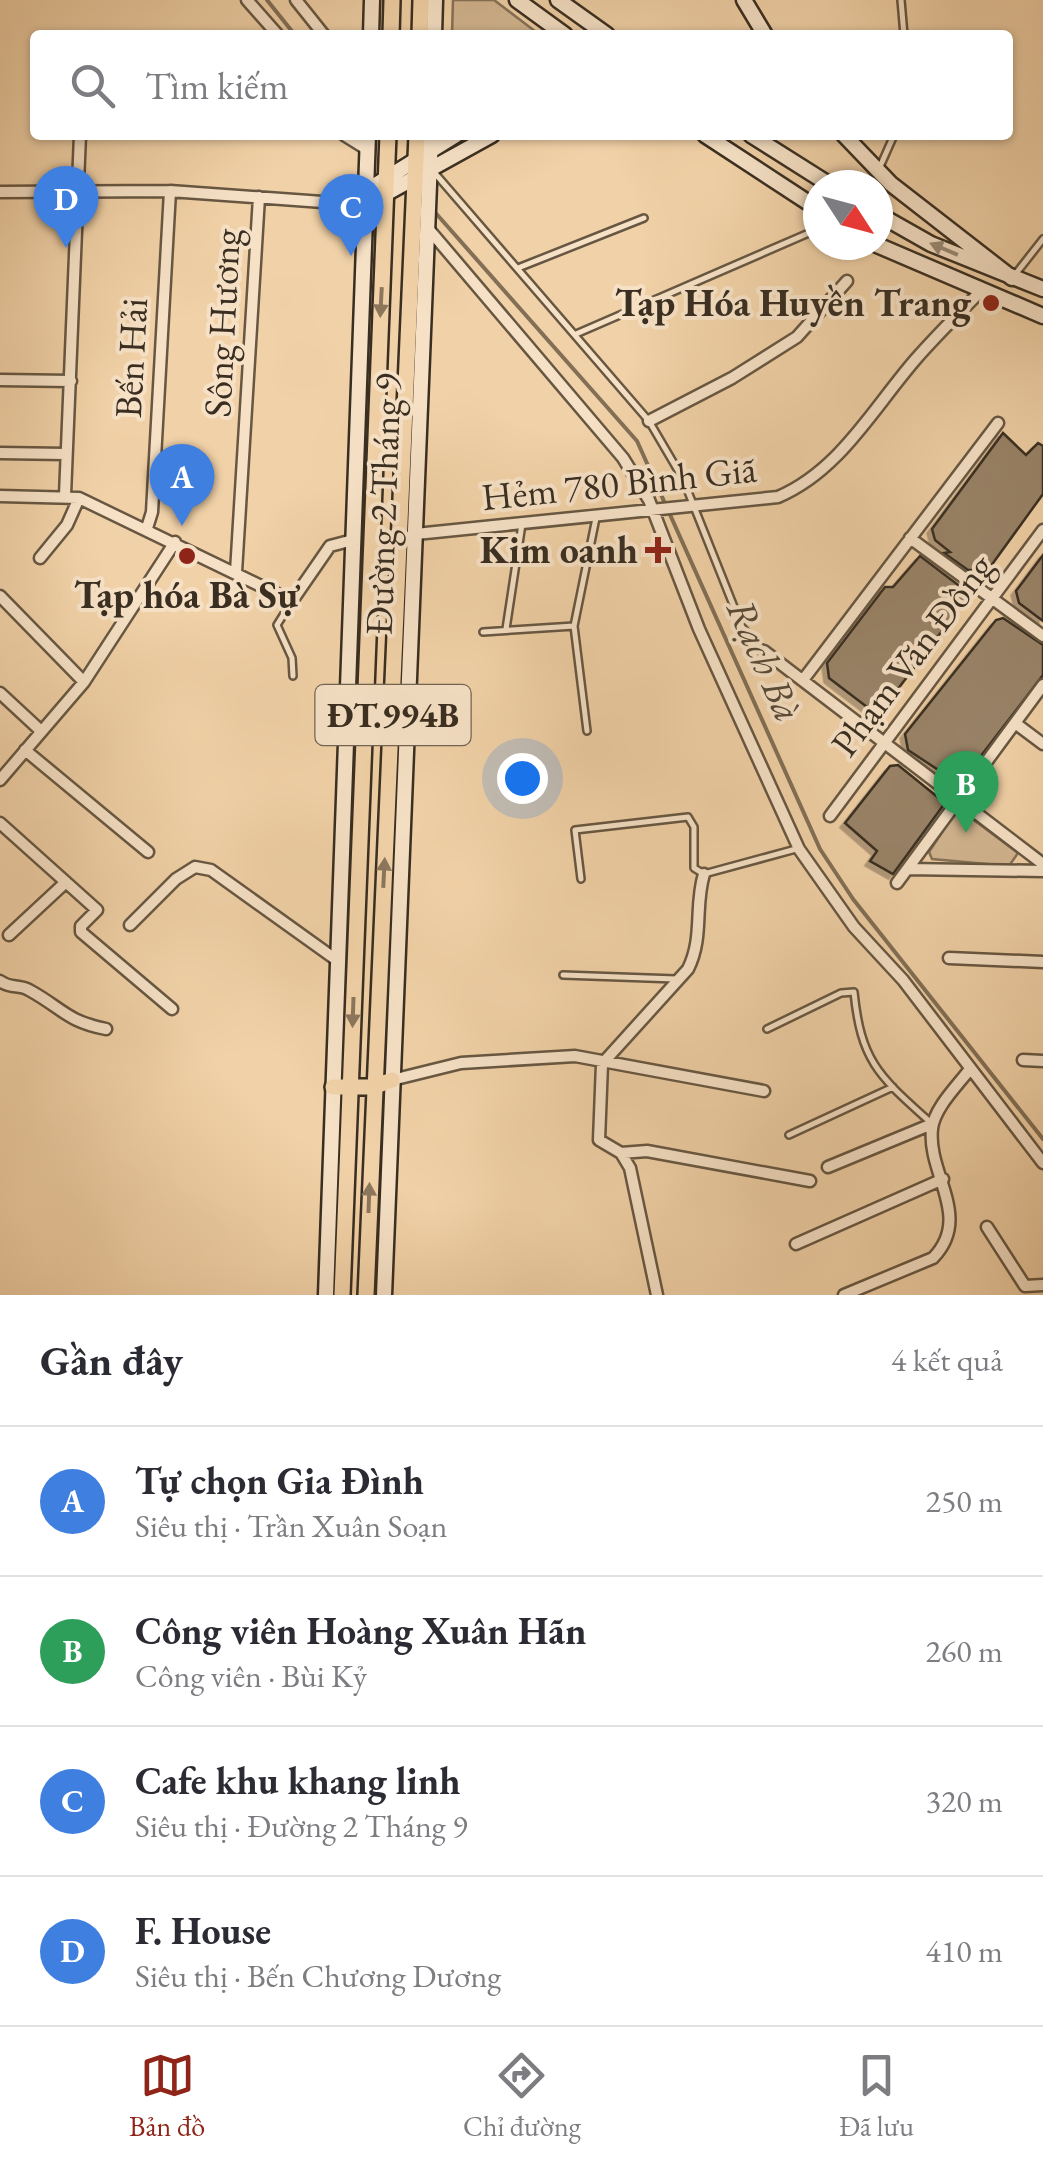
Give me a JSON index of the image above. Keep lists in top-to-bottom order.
{
  "streets": {
    "main road": ["Đường 2 Tháng 9", "ĐT.994B"],
    "street": [
      "Sông Hương",
      "Bến Hải",
      "Hẻm 780 Bình Giã",
      "Phạm Văn Đồng"
    ]
  },
  "crossings": [
    ["Hẻm 780 Bình Giã", "Đường 2 Tháng 9"]
  ],
  "water": ["Rạch Bà"],
  "places": {
    "other": ["Tạp Hóa Huyền Trang", "Tạp hóa Bà Sự"],
    "health": ["Kim oanh"]
  },
  "north": "bottom right",
  "page": {
    "search": "Tìm kiếm",
    "pins": [
      "D",
      "C",
      "A",
      "B"
    ],
    "heading": ["Gần đây", "4 kết quả"],
    "list": [
      {
        "mark": "A",
        "name": "Tự chọn Gia Đình",
        "note": "Siêu thị · Trần Xuân Soạn",
        "value": "250 m"
      },
      {
        "mark": "B",
        "name": "Công viên Hoàng Xuân Hãn",
        "note": "Công viên · Bùi Kỷ",
        "value": "260 m"
      },
      {
        "mark": "C",
        "name": "Cafe khu khang linh",
        "note": "Siêu thị · Đường 2 Tháng 9",
        "value": "320 m"
      },
      {
        "mark": "D",
        "name": "F. House",
        "note": "Siêu thị · Bến Chương Dương",
        "value": "410 m"
      }
    ],
    "nav": ["Bản đồ", "Chỉ đường", "Đã lưu"]
  }
}
